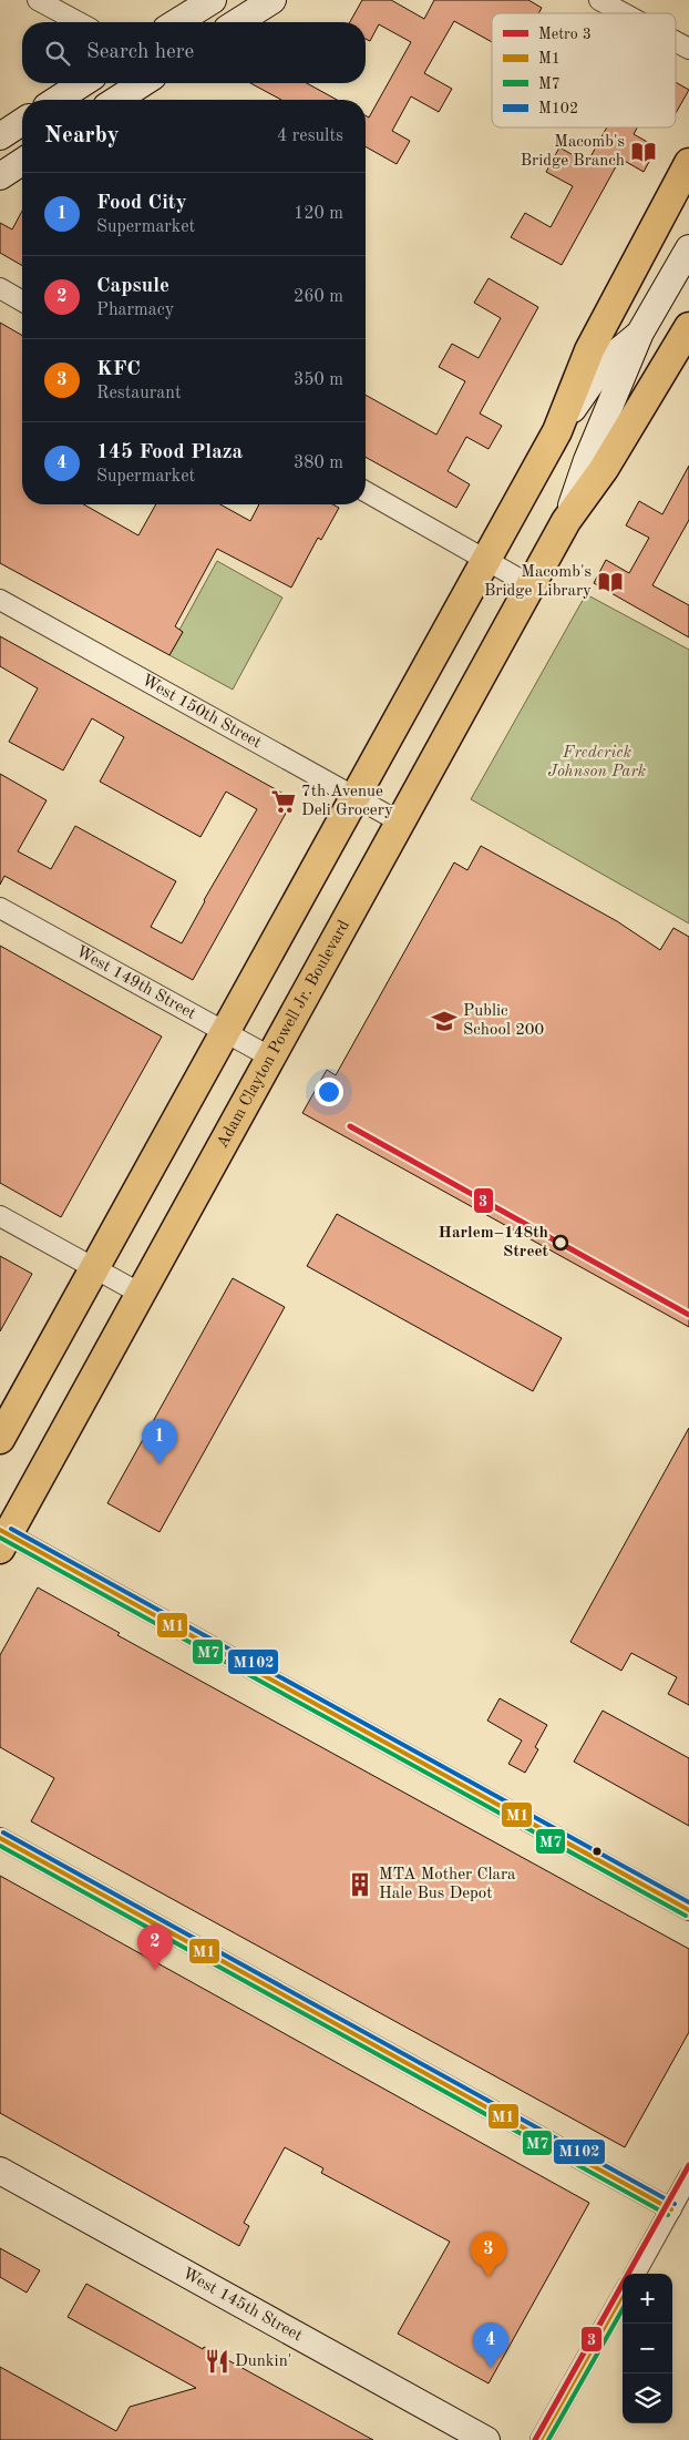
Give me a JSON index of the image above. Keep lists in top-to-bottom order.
{
  "streets": {
    "main road": ["Adam Clayton Powell Jr. Boulevard", "West 145th Street"],
    "street": ["West 150th Street", "West 149th Street"]
  },
  "crossings": [
    ["West 150th Street", "Adam Clayton Powell Jr. Boulevard"],
    ["West 149th Street", "Adam Clayton Powell Jr. Boulevard"]
  ],
  "parks": ["Frederick Johnson Park"],
  "places": {
    "library": ["Macomb's Bridge Branch", "Macomb's Bridge Library"],
    "supermarket": ["7th Avenue Deli Grocery"],
    "school or university": ["Public School 200"],
    "other": ["Harlem–148th Street"],
    "building": ["MTA Mother Clara Hale Bus Depot"],
    "restaurant": ["Dunkin'"]
  },
  "lines": [
    "metro line 3",
    "transit line M102",
    "transit line M1",
    "transit line M7"
  ],
  "legend": [
    "Metro 3",
    "M1",
    "M7",
    "M102"
  ],
  "page": {
    "search": "Search here",
    "heading": ["Nearby", "4 results"],
    "list": [
      {
        "mark": "1",
        "name": "Food City",
        "note": "Supermarket",
        "value": "120 m"
      },
      {
        "mark": "2",
        "name": "Capsule",
        "note": "Pharmacy",
        "value": "260 m"
      },
      {
        "mark": "3",
        "name": "KFC",
        "note": "Restaurant",
        "value": "350 m"
      },
      {
        "mark": "4",
        "name": "145 Food Plaza",
        "note": "Supermarket",
        "value": "380 m"
      }
    ],
    "pins": [
      "1",
      "2",
      "3",
      "4"
    ],
    "map_buttons": ["+", "−"]
  }
}
